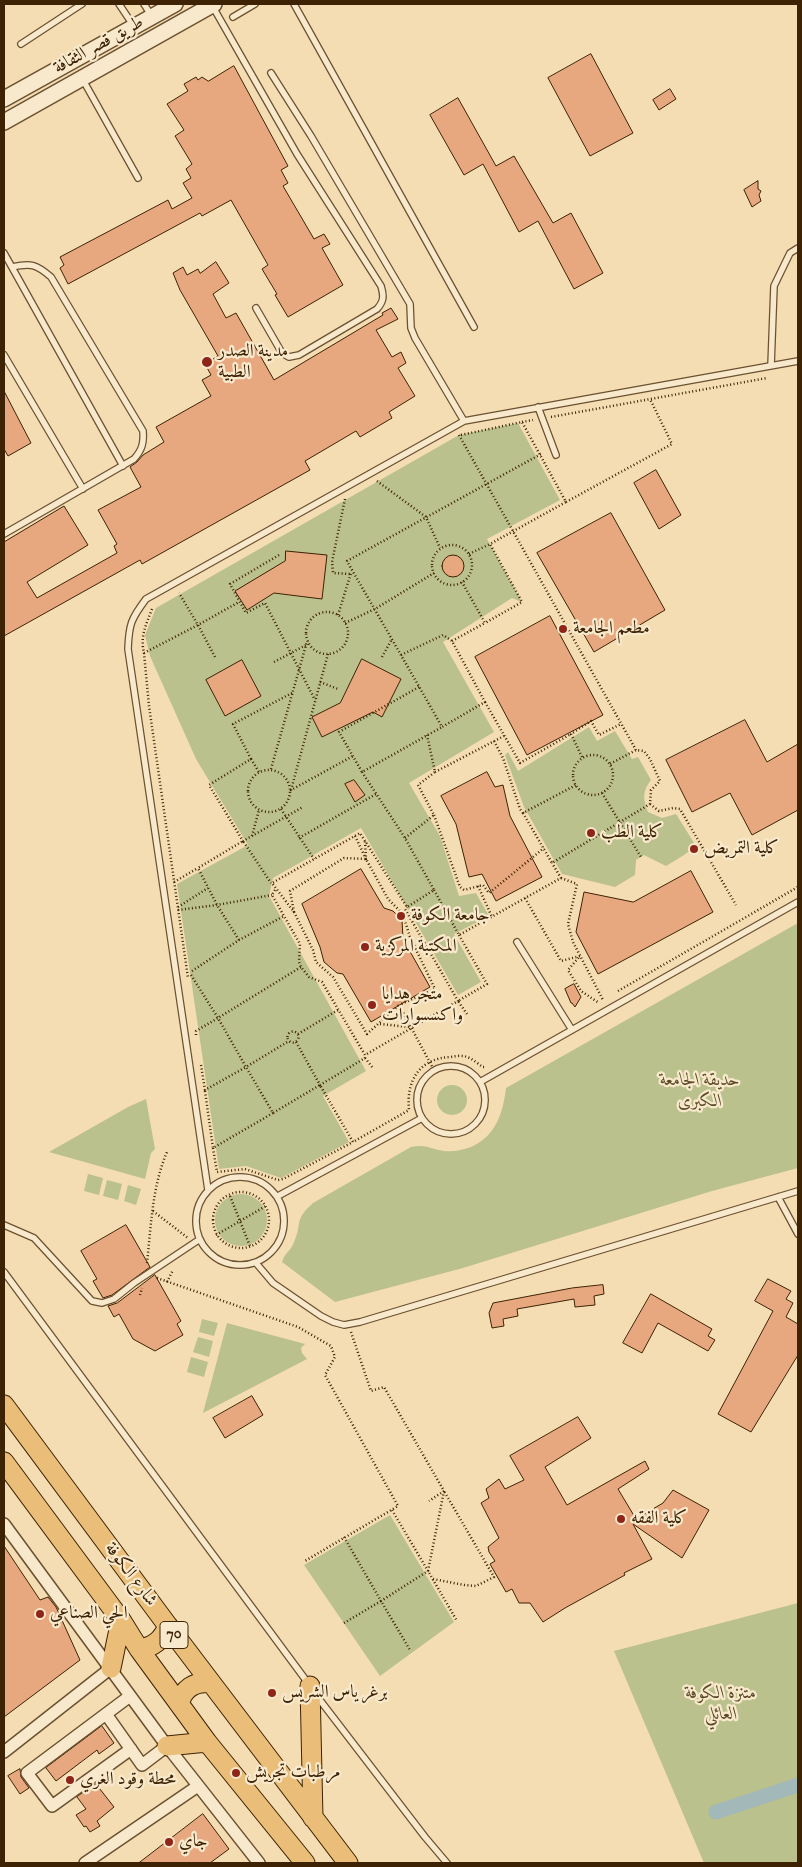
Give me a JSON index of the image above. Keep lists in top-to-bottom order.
{
  "streets": {
    "highway": ["شارع الكوفة", "70"],
    "street": ["طريق قصر الثقافة"]
  },
  "parks": ["حديقة الجامعة الكبرى", "متنزة الكوفة العائلي"],
  "places": [
    "مدينة الصدر الطبية",
    "مطعم الجامعة",
    "كلية الطب",
    "كلية التمريض",
    "جامعة الكوفة",
    "المكتبة المركزية",
    "متجر هدايا واكسسوارات",
    "كلية الفقه",
    "الحي الصناعي",
    "برغر ياس الشريس",
    "مرطبات تجريش",
    "محطة وقود الغري",
    "جاي"
  ]
}
